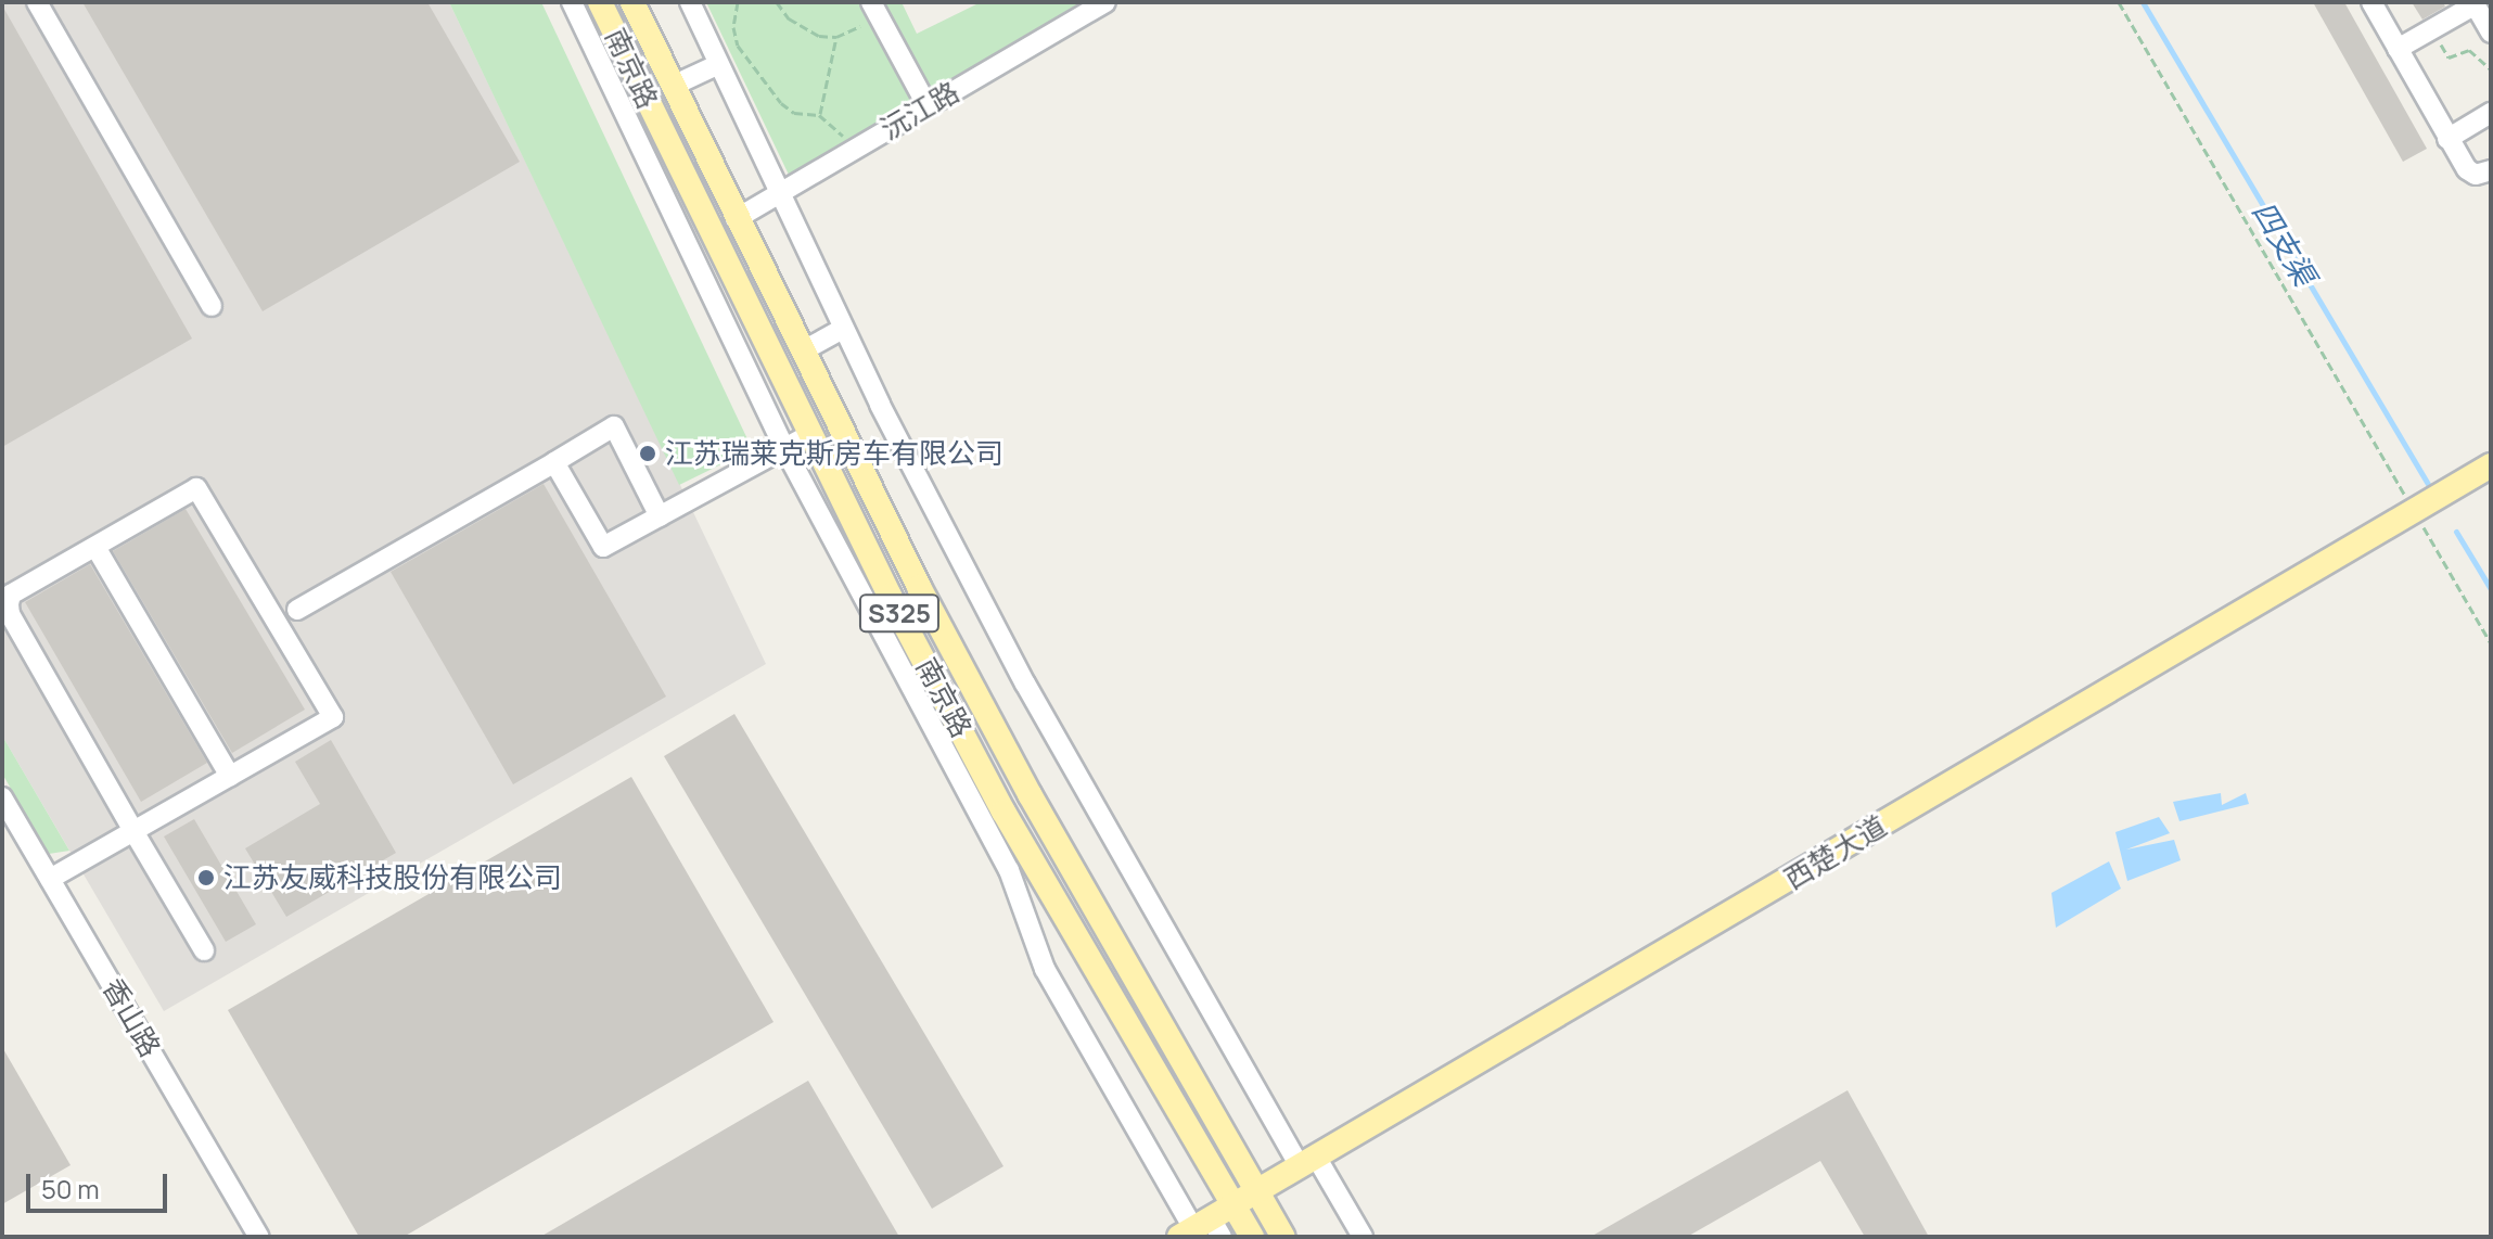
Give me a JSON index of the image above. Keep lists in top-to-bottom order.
{
  "streets": {
    "main road": ["南京路", "S325", "西楚大道"],
    "street": ["沅江路", "香山路"]
  },
  "crossings": [
    ["南京路", "沅江路"],
    ["南京路", "西楚大道"]
  ],
  "water": ["四支渠"],
  "places": ["江苏瑞莱克斯房车有限公司", "江苏友威科技股份有限公司"],
  "scale_bar": "50 m"
}
